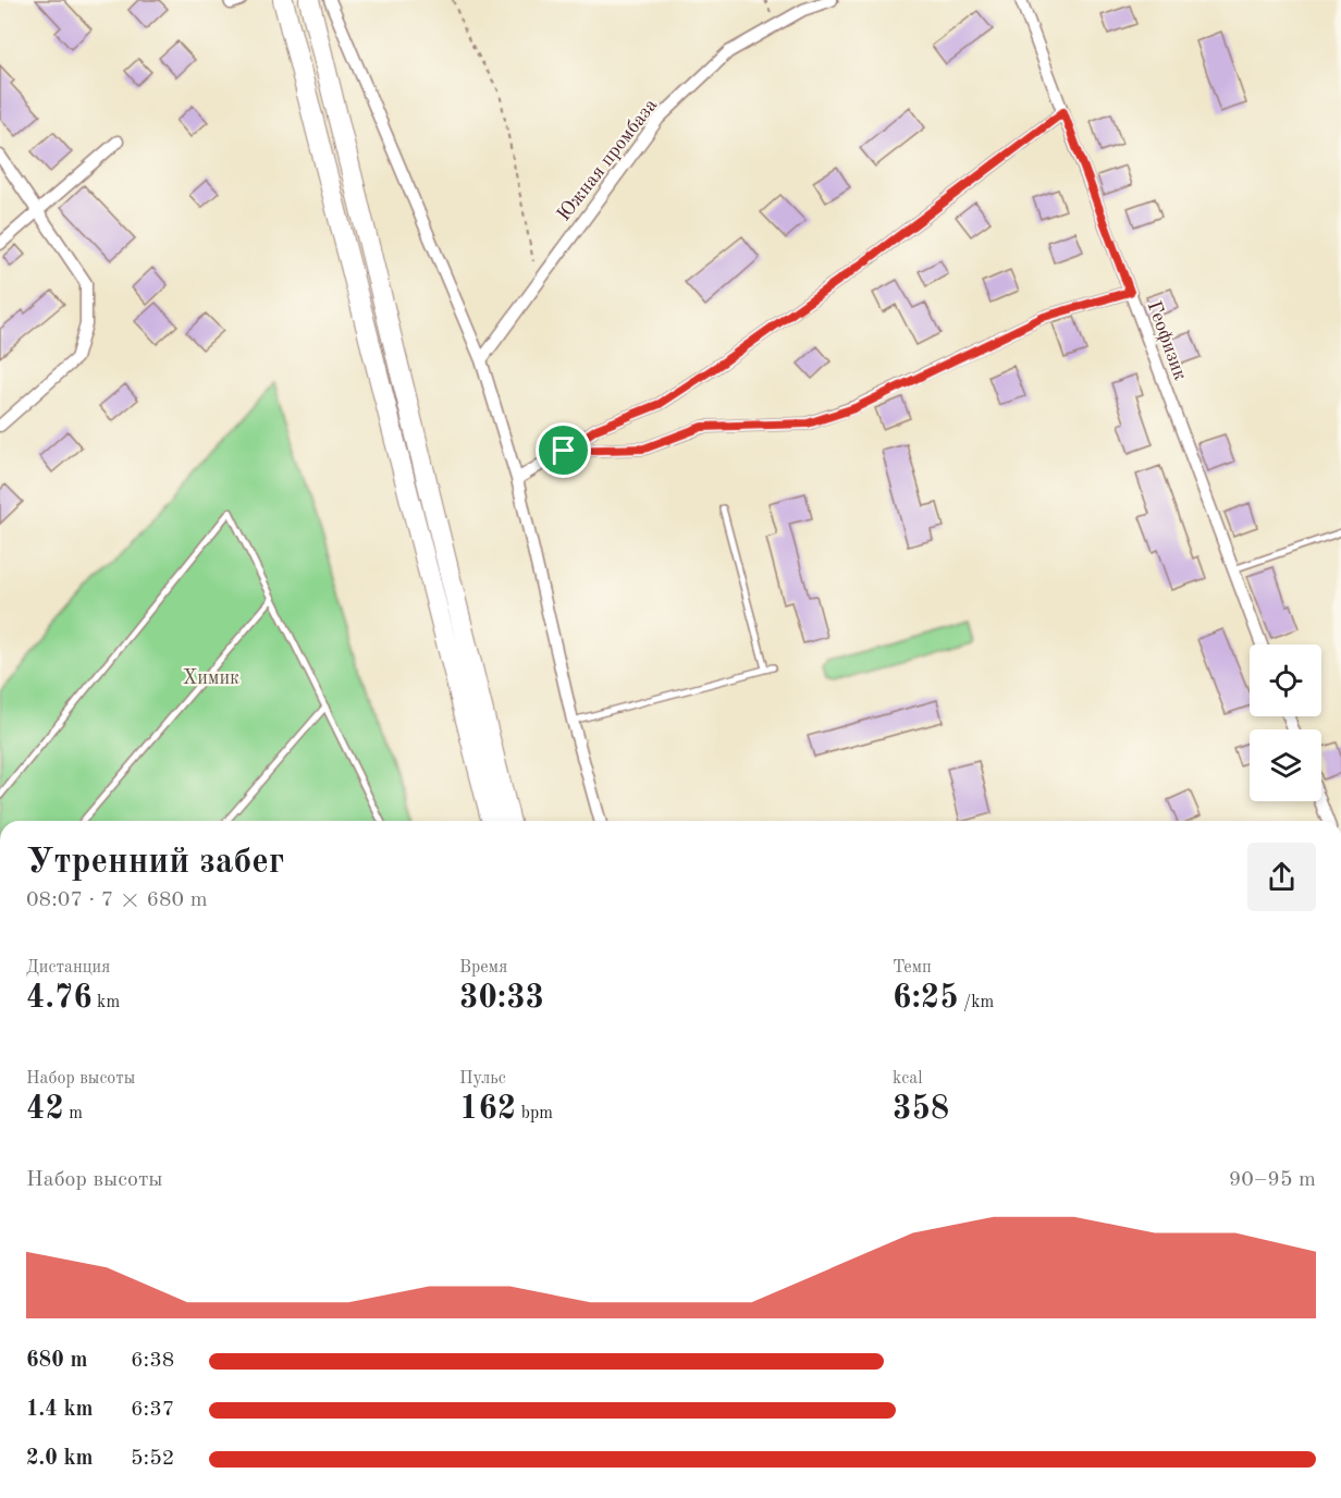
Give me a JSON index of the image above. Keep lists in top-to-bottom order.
{
  "streets": {
    "street": ["Южная промбаза", "Геофизик"]
  },
  "parks": ["Химик"],
  "page": {
    "heading": ["Утренний забег", "08:07 · 7 × 680 m"],
    "stats": [
      ["Дистанция", "4.76 km"],
      ["Время", "30:33"],
      ["Темп", "6:25 /km"],
      ["Набор высоты", "42 m"],
      ["Пульс", "162 bpm"],
      ["kcal", "358"]
    ],
    "chart": ["Набор высоты", "90–95 m"],
    "list": [
      {
        "name": "680 m",
        "note": "6:38"
      },
      {
        "name": "1.4 km",
        "note": "6:37"
      },
      {
        "name": "2.0 km",
        "note": "5:52"
      }
    ]
  }
}
